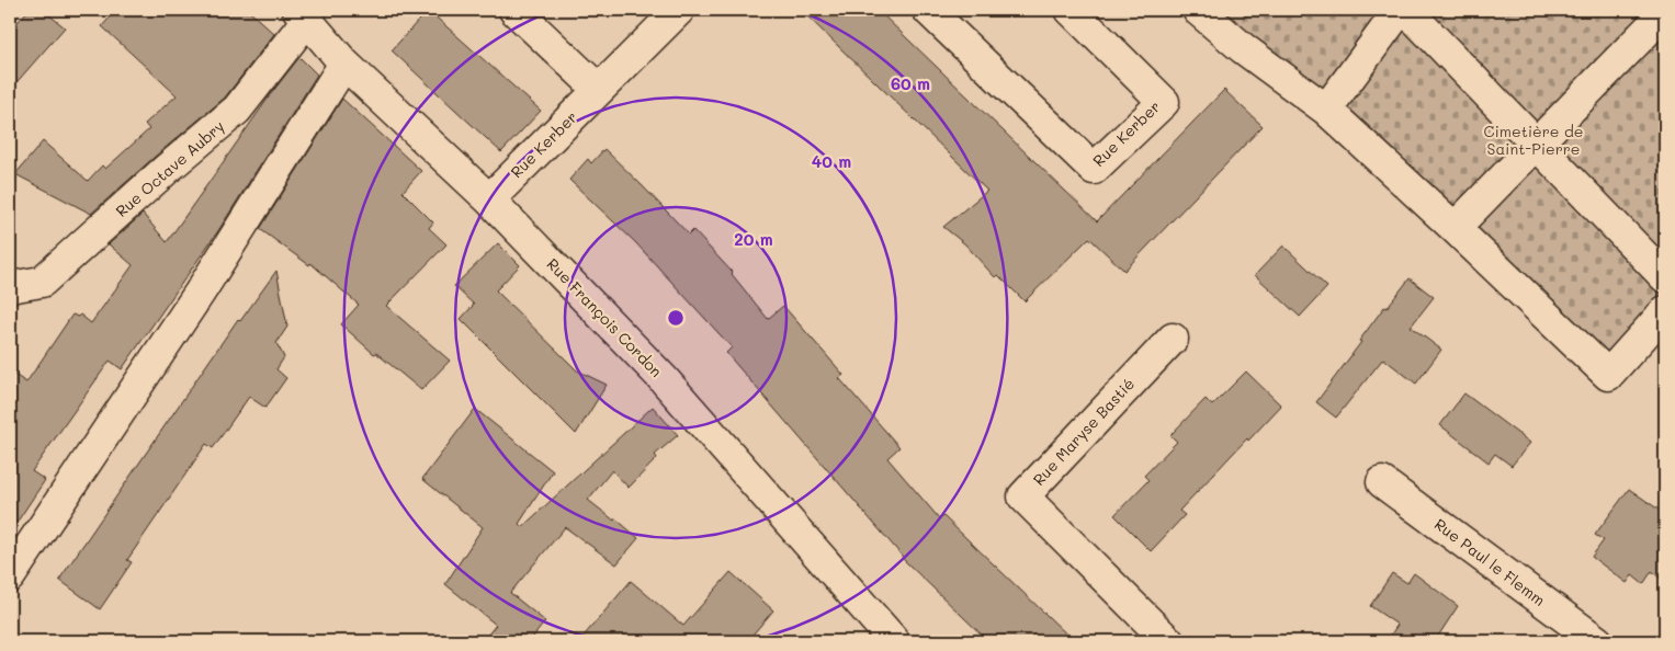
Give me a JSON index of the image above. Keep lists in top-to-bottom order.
{
  "streets": {
    "street": [
      "Rue Kerber",
      "Rue Octave Aubry",
      "Rue François Cordon",
      "Rue Maryse Bastié",
      "Rue Paul le Flemm"
    ]
  },
  "crossings": [
    ["Rue Kerber", "Rue François Cordon"],
    ["Rue Octave Aubry", "Rue François Cordon"]
  ],
  "parks": ["Cimetière de Saint-Pierre"],
  "rings": ["60 m", "40 m", "20 m"]
}
